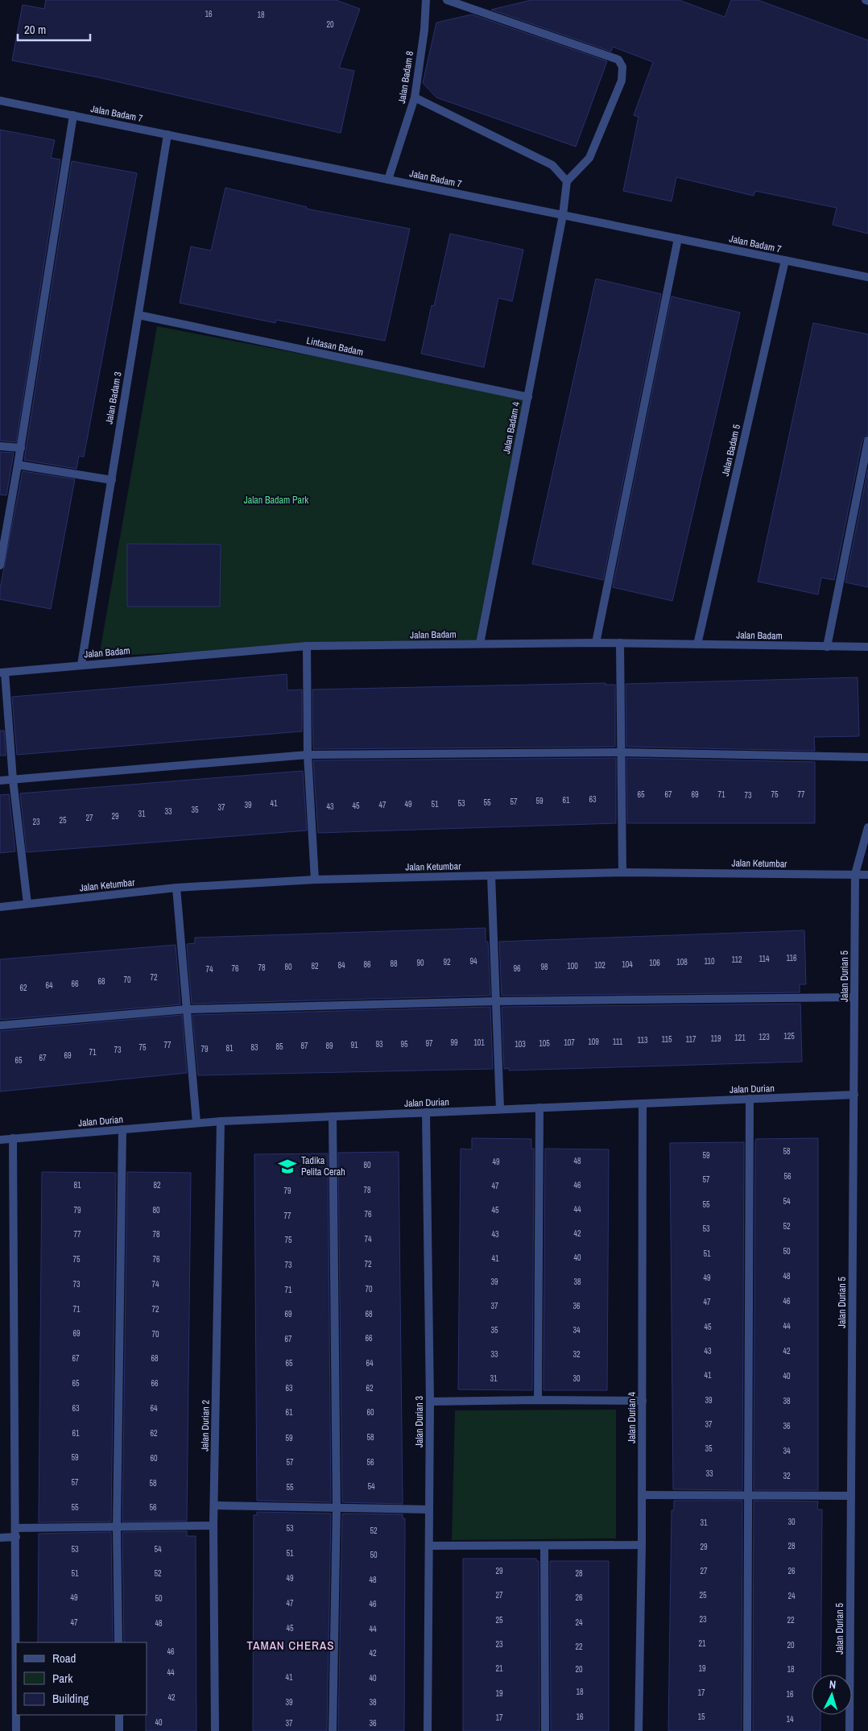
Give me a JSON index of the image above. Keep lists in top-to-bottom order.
{
  "streets": {
    "street": [
      "Jalan Badam 8",
      "Jalan Badam 7",
      "Lintasan Badam",
      "Jalan Badam 3",
      "Jalan Badam 4",
      "Jalan Badam 5",
      "Jalan Badam",
      "Jalan Ketumbar",
      "Jalan Durian 5",
      "Jalan Durian",
      "Jalan Durian 4",
      "Jalan Durian 3",
      "Jalan Durian 2"
    ]
  },
  "crossings": [
    ["Jalan Badam 8", "Jalan Badam 7"],
    ["Jalan Badam 7", "Jalan Badam 3"],
    ["Jalan Badam 7", "Jalan Badam 4"],
    ["Jalan Badam 7", "Jalan Badam 5"],
    ["Lintasan Badam", "Jalan Badam 3"],
    ["Lintasan Badam", "Jalan Badam 4"],
    ["Jalan Badam 3", "Jalan Badam"],
    ["Jalan Badam 4", "Jalan Badam"],
    ["Jalan Badam 5", "Jalan Badam"],
    ["Jalan Ketumbar", "Jalan Durian 5"],
    ["Jalan Durian 5", "Jalan Durian"],
    ["Jalan Durian", "Jalan Durian 4"],
    ["Jalan Durian", "Jalan Durian 3"],
    ["Jalan Durian", "Jalan Durian 2"]
  ],
  "districts": ["TAMAN CHERAS"],
  "parks": ["Jalan Badam Park"],
  "places": {
    "school or university": ["Tadika Pelita Cerah"]
  },
  "house_numbers": [
    "16",
    "18",
    "20",
    "65",
    "67",
    "69",
    "71",
    "75",
    "77",
    "73",
    "63",
    "61",
    "59",
    "57",
    "55",
    "41",
    "53",
    "49",
    "51",
    "39",
    "47",
    "45",
    "43",
    "37",
    "35",
    "33",
    "31",
    "29",
    "27",
    "25",
    "23",
    "116",
    "114",
    "112",
    "94",
    "110",
    "92",
    "108",
    "90",
    "106",
    "88",
    "86",
    "104",
    "84",
    "102",
    "82",
    "100",
    "80",
    "98",
    "78",
    "76",
    "96",
    "74",
    "72",
    "70",
    "68",
    "66",
    "64",
    "62",
    "125",
    "123",
    "121",
    "119",
    "115",
    "117",
    "113",
    "109",
    "111",
    "99",
    "101",
    "107",
    "97",
    "105",
    "93",
    "95",
    "103",
    "77",
    "91",
    "87",
    "89",
    "85",
    "75",
    "83",
    "81",
    "79",
    "73",
    "71",
    "69",
    "67",
    "65",
    "58",
    "59",
    "48",
    "49",
    "80",
    "56",
    "57",
    "81",
    "82",
    "46",
    "47",
    "78",
    "79",
    "54",
    "55",
    "44",
    "79",
    "80",
    "45",
    "76",
    "77",
    "52",
    "53",
    "42",
    "77",
    "78",
    "43",
    "74",
    "75",
    "50",
    "51",
    "40",
    "41",
    "75",
    "76",
    "72",
    "73",
    "48",
    "49",
    "39",
    "38",
    "73",
    "74",
    "70",
    "71",
    "46",
    "47",
    "37",
    "36",
    "71",
    "72",
    "69",
    "68",
    "44",
    "45",
    "35",
    "34",
    "69",
    "70",
    "66",
    "67",
    "43",
    "42",
    "33",
    "32",
    "67",
    "68",
    "65",
    "64",
    "41",
    "40",
    "31",
    "30",
    "65",
    "66",
    "63",
    "62",
    "39",
    "38",
    "63",
    "64",
    "61",
    "60",
    "37",
    "36",
    "61",
    "62",
    "58",
    "59",
    "35",
    "34",
    "59",
    "60",
    "57",
    "56",
    "33",
    "32",
    "57",
    "58",
    "54",
    "55",
    "55",
    "56",
    "30",
    "31",
    "53",
    "52",
    "28",
    "29",
    "53",
    "54",
    "51",
    "50",
    "29",
    "27",
    "26",
    "51",
    "52",
    "28",
    "49",
    "48",
    "27",
    "25",
    "24",
    "49",
    "26",
    "50",
    "47",
    "46",
    "23",
    "25",
    "22",
    "47",
    "24",
    "48",
    "45",
    "44",
    "21",
    "23",
    "20",
    "22",
    "46",
    "42",
    "21",
    "19",
    "20",
    "18",
    "44",
    "41",
    "40",
    "18",
    "17",
    "19",
    "16",
    "42",
    "39",
    "38",
    "16",
    "15",
    "17",
    "14",
    "40",
    "37",
    "36"
  ],
  "legend": ["Road", "Park", "Building"],
  "scale_bar": "20 m",
  "north": "top"
}
